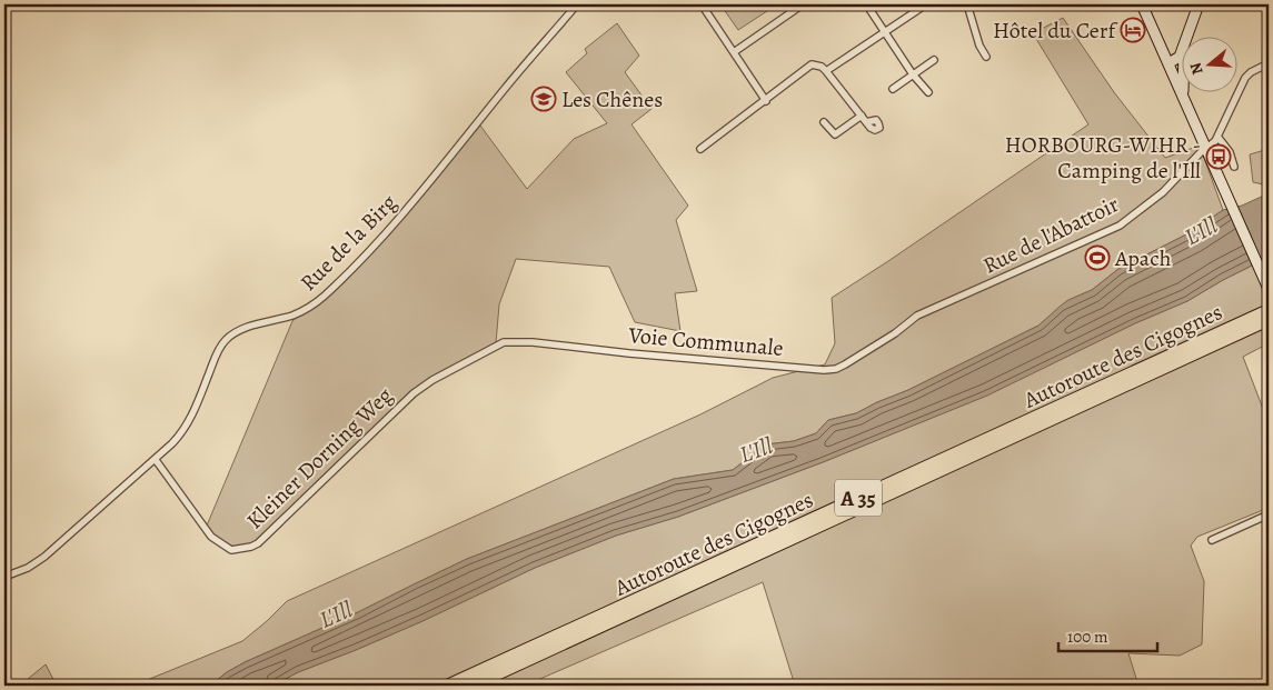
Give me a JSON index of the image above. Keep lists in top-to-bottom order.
{
  "streets": {
    "highway": ["Autoroute des Cigognes", "A 35"],
    "street": [
      "Rue de l'Abattoir",
      "Rue de la Birg",
      "Voie Communale",
      "Kleiner Dorning Weg"
    ]
  },
  "crossings": [
    ["Rue de l'Abattoir", "Voie Communale"],
    ["Rue de la Birg", "Kleiner Dorning Weg"],
    ["Voie Communale", "Kleiner Dorning Weg"]
  ],
  "water": ["L'Ill"],
  "places": {
    "hotel": ["Hôtel du Cerf"],
    "school or university": ["Les Chênes"],
    "bus stop": ["HORBOURG-WIHR - Camping de l'Ill"],
    "sports": ["Apach"]
  },
  "scale_bar": "100 m",
  "north": "left"
}
